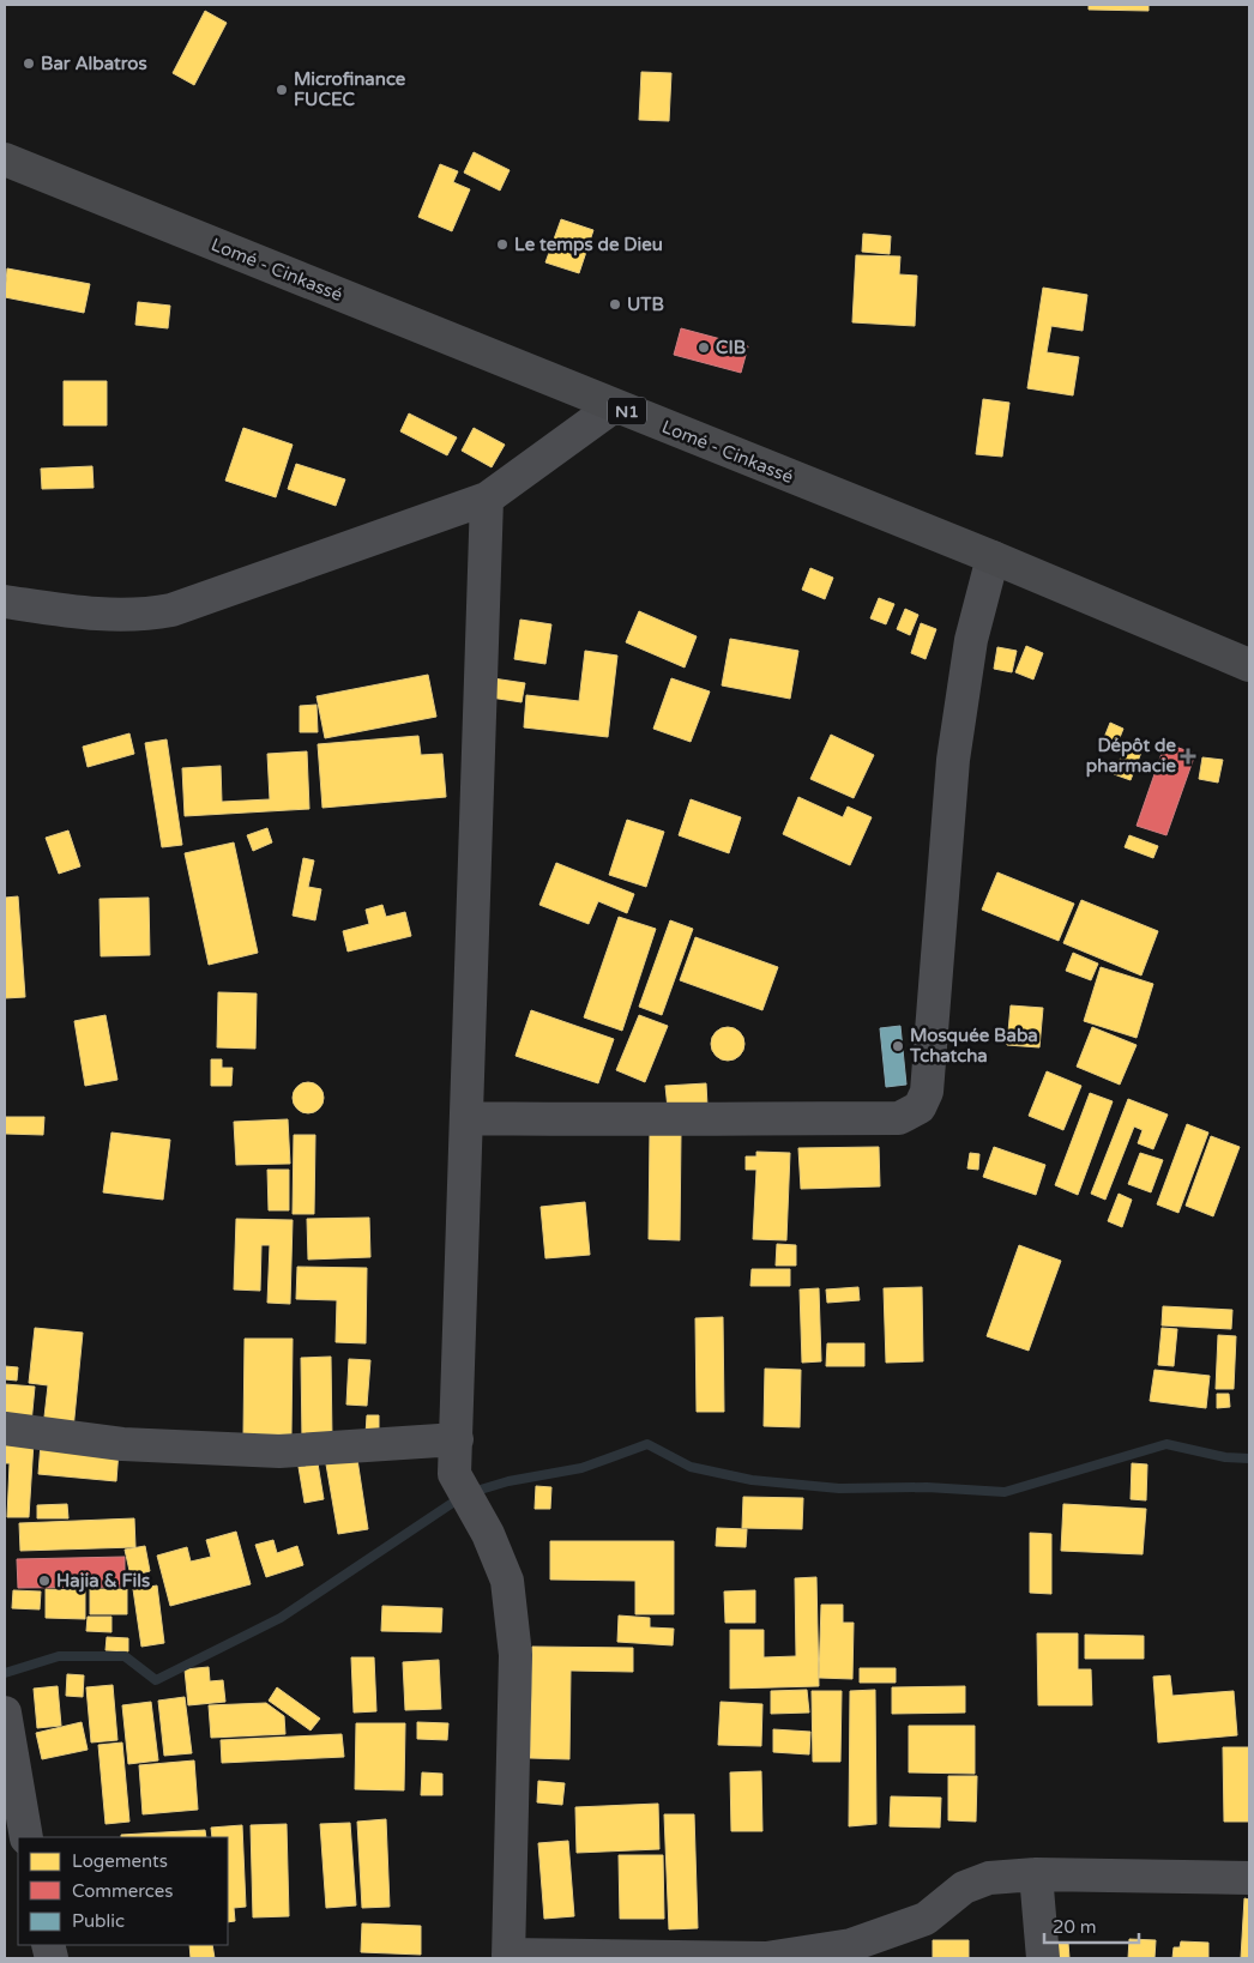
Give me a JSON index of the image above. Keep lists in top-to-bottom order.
{
  "streets": {
    "highway": ["Lomé - Cinkassé", "N1"]
  },
  "places": {
    "other": [
      "Bar Albatros",
      "Microfinance FUCEC",
      "Le temps de Dieu",
      "UTB",
      "CIB",
      "Mosquée Baba Tchatcha",
      "Hajia & Fils"
    ],
    "health": ["Dépôt de pharmacie"]
  },
  "legend": ["Logements", "Commerces", "Public"],
  "scale_bar": "20 m"
}
